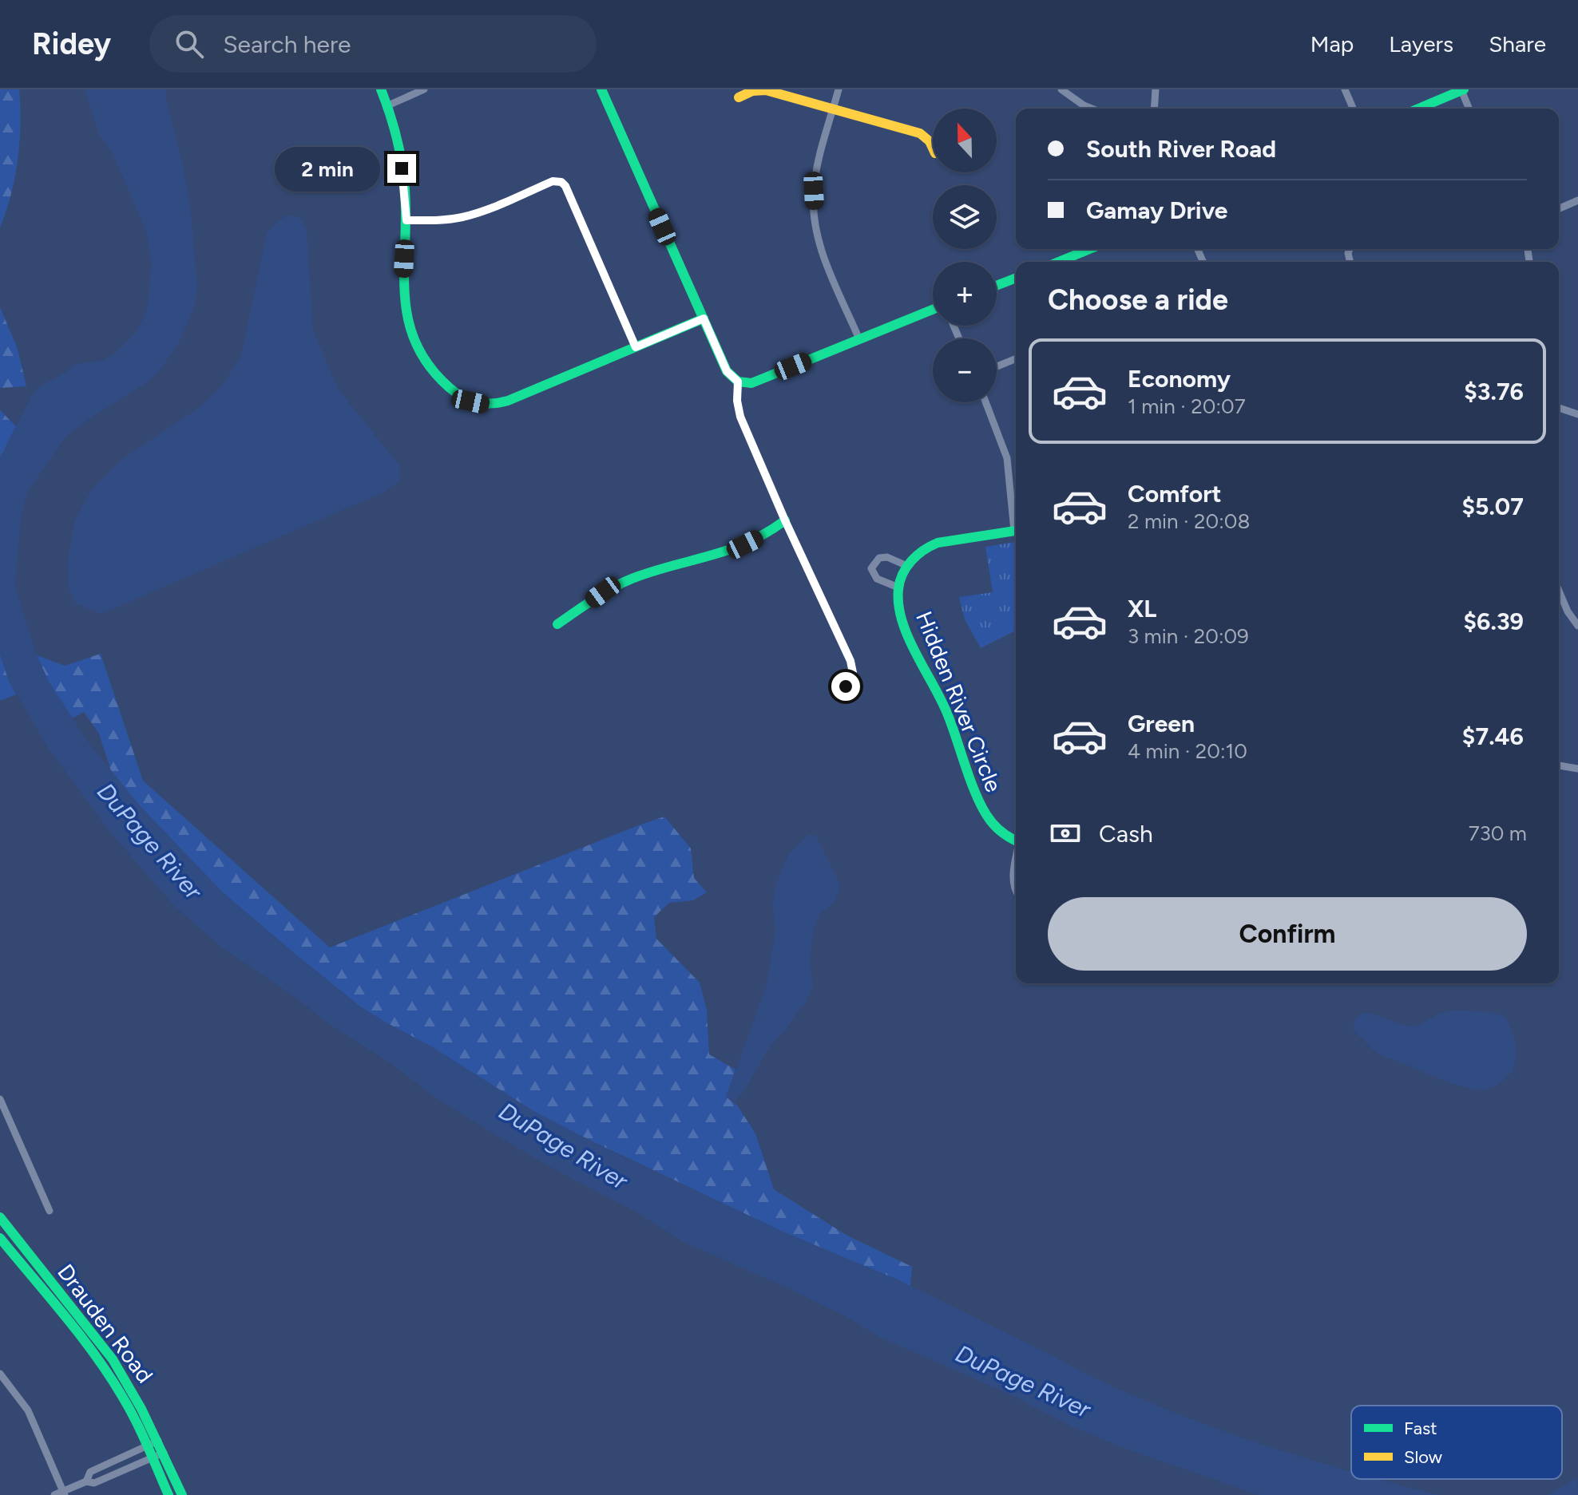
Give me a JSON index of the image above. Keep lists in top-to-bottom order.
{
  "streets": {
    "street": ["Hidden River Circle", "Drauden Road"]
  },
  "water": ["DuPage River"],
  "legend": ["Fast", "Slow"],
  "north": "top",
  "page": {
    "header": "Ridey",
    "search": "Search here",
    "nav": ["Map", "Layers", "Share"],
    "map_buttons": ["+", "−"],
    "banner": ["South River Road", "Gamay Drive"],
    "bubble": "2 min",
    "heading": "Choose a ride",
    "list": [
      {
        "name": "Economy",
        "note": "1 min · 20:07",
        "value": "$3.76"
      },
      {
        "name": "Comfort",
        "note": "2 min · 20:08",
        "value": "$5.07"
      },
      {
        "name": "XL",
        "note": "3 min · 20:09",
        "value": "$6.39"
      },
      {
        "name": "Green",
        "note": "4 min · 20:10",
        "value": "$7.46"
      }
    ],
    "pay": ["Cash", "730 m"],
    "buttons": "Confirm"
  }
}
